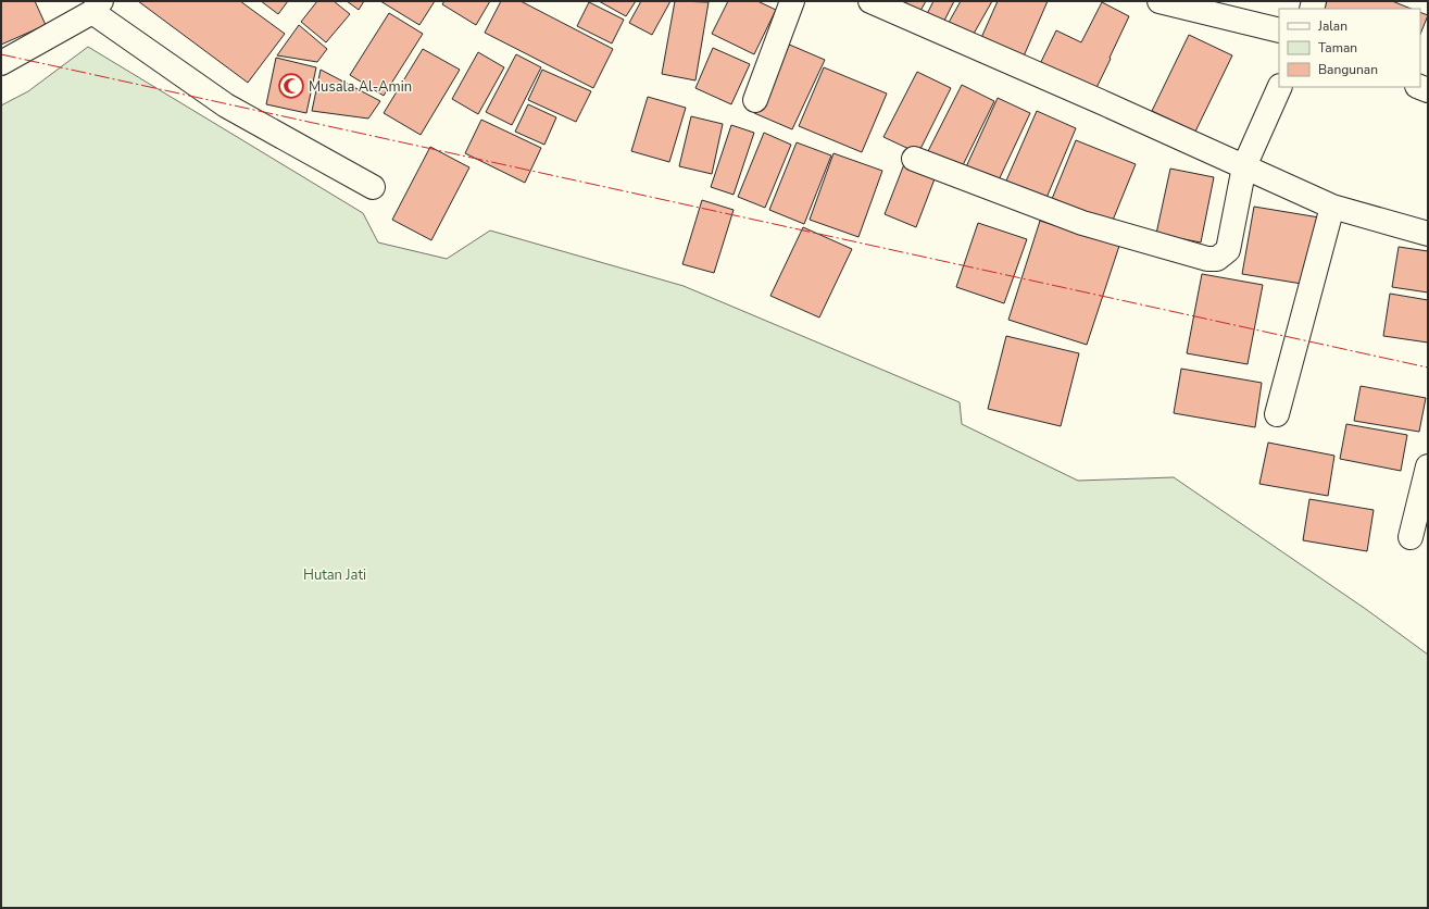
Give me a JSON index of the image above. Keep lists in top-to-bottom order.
{
  "parks": ["Hutan Jati"],
  "places": {
    "mosque": ["Musala Al-Amin"]
  },
  "legend": ["Jalan", "Taman", "Bangunan"]
}
